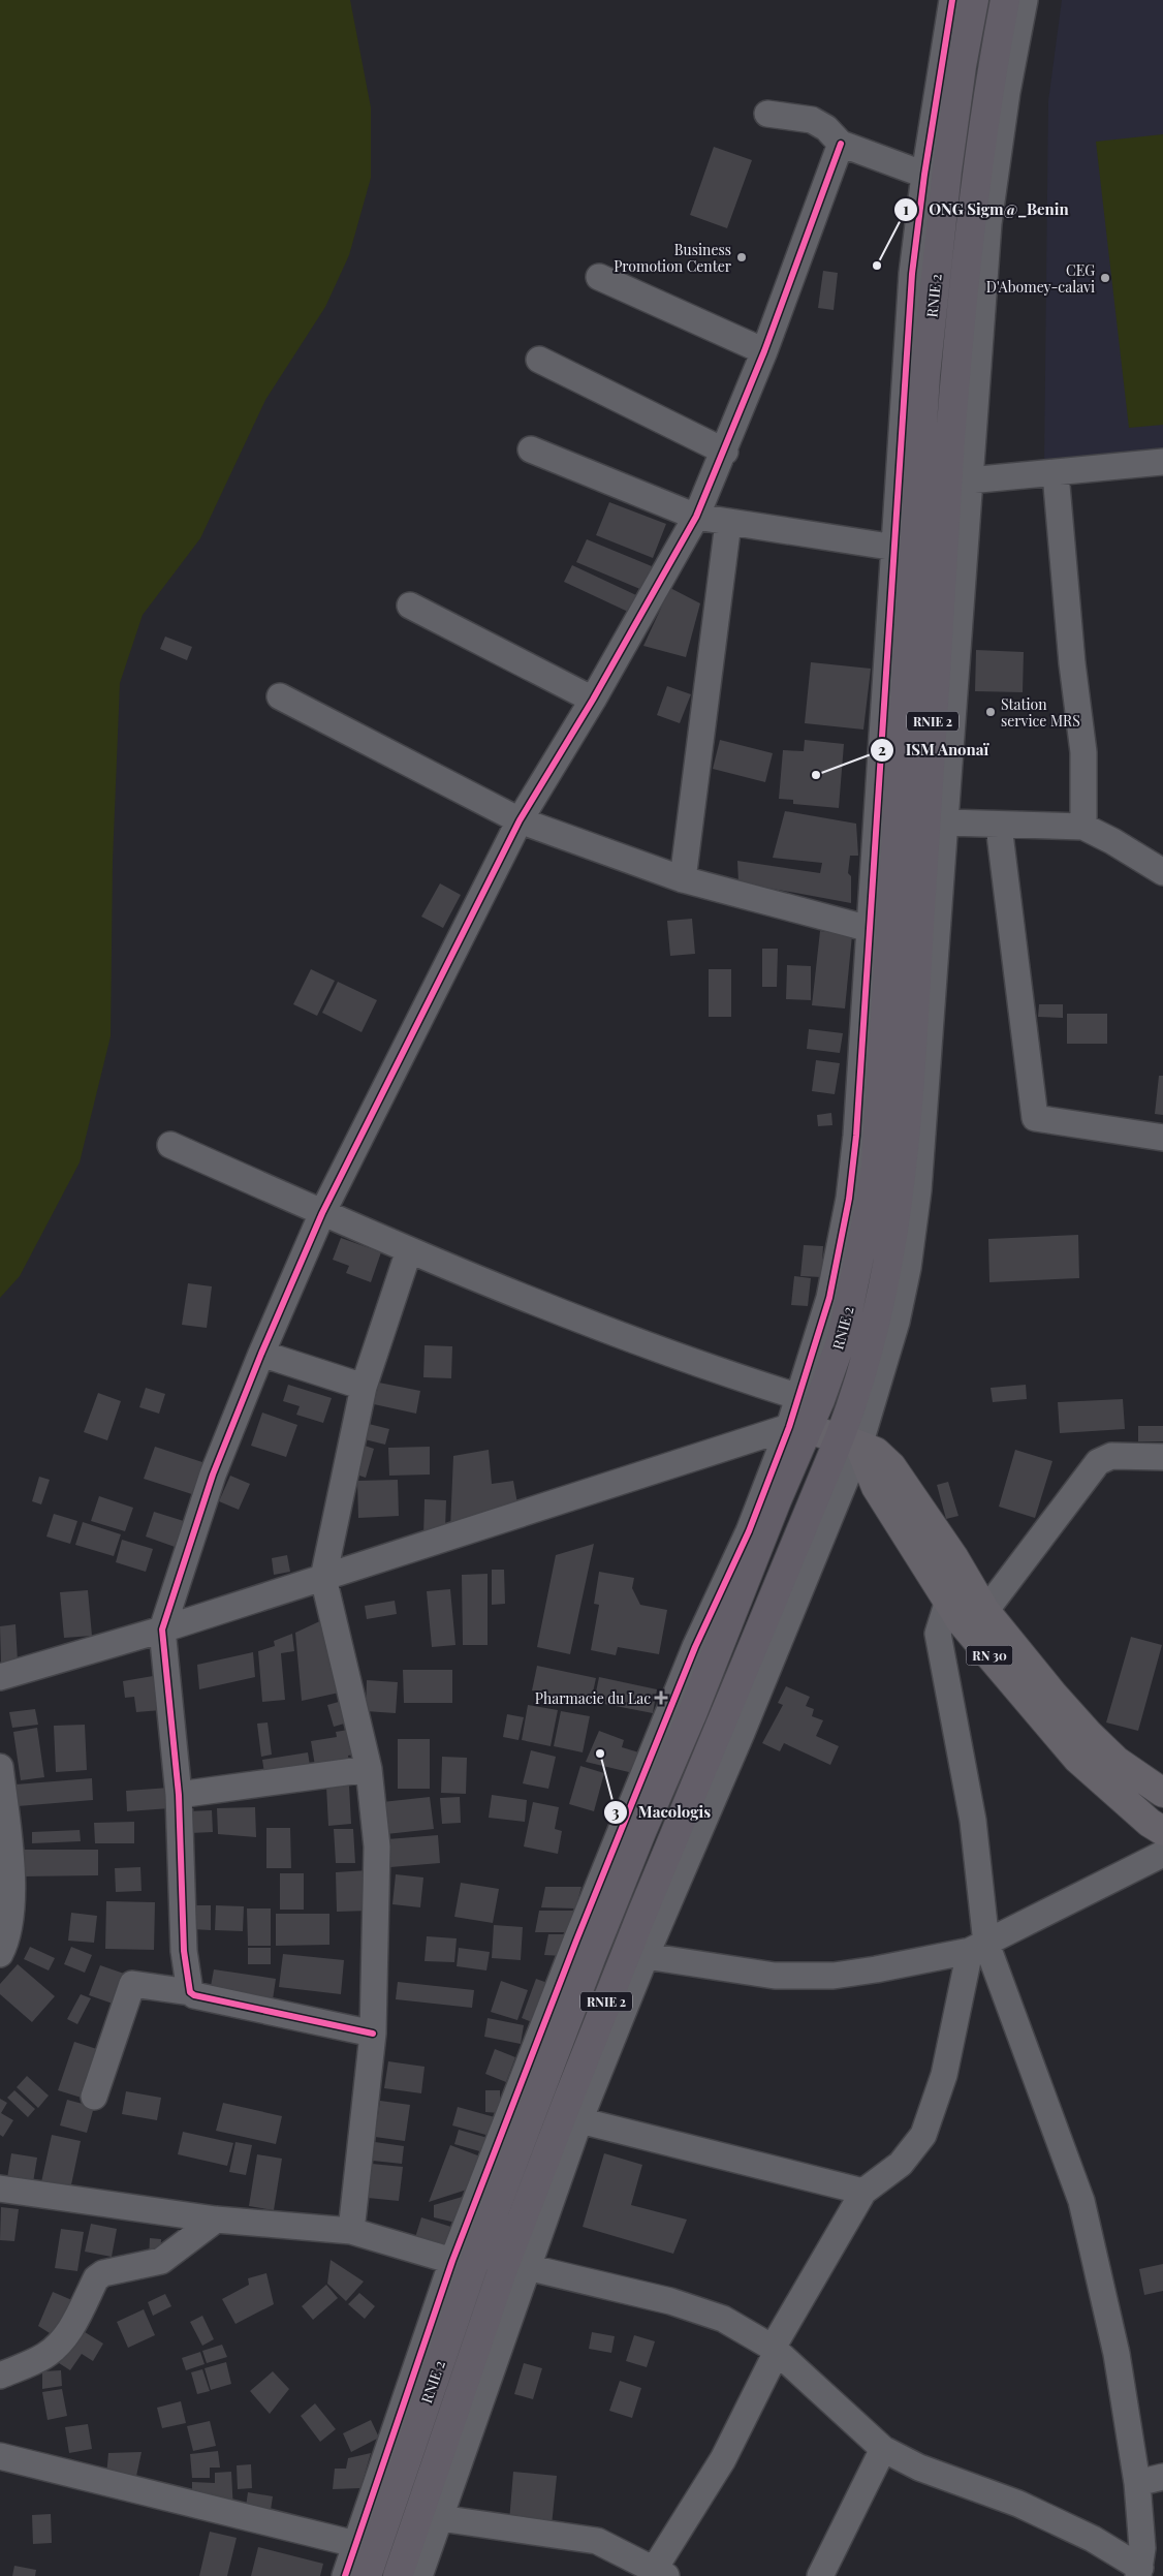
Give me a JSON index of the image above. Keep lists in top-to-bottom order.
{
  "streets": {
    "highway": ["RNIE 2"],
    "main road": ["RN 30"]
  },
  "crossings": [
    ["RNIE 2", "RN 30"]
  ],
  "places": {
    "other": [
      "Business Promotion Center",
      "ONG Sigm@_Benin",
      "CEG D'Abomey-calavi",
      "Station service MRS",
      "ISM Anonaï",
      "Macologis"
    ],
    "health": ["Pharmacie du Lac"]
  }
}
